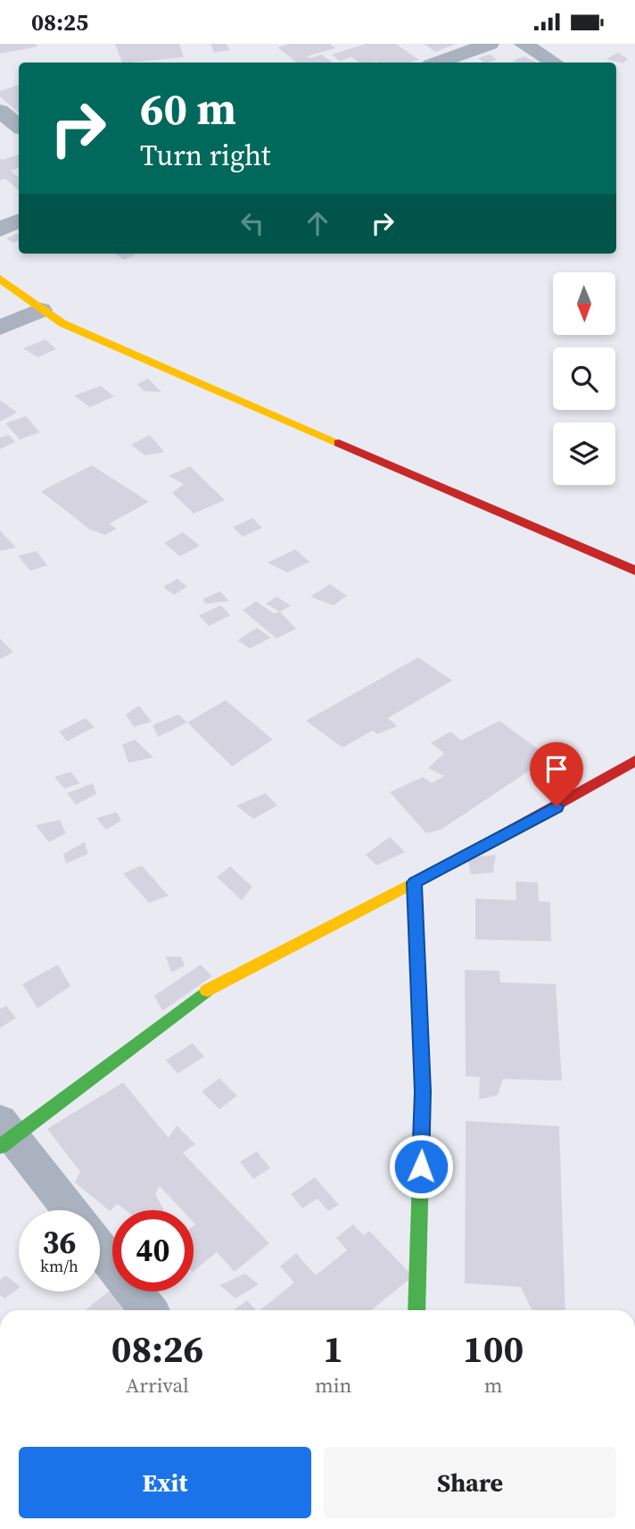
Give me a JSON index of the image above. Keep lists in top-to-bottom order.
{
  "north": "bottom",
  "page": {
    "status": "08:25",
    "turn": ["60 m", "Turn right"],
    "speed": "36 km/h",
    "limit": "40",
    "eta": [
      "08:26",
      "Arrival",
      "1",
      "min",
      "100",
      "m"
    ],
    "buttons": ["Exit", "Share"]
  }
}
